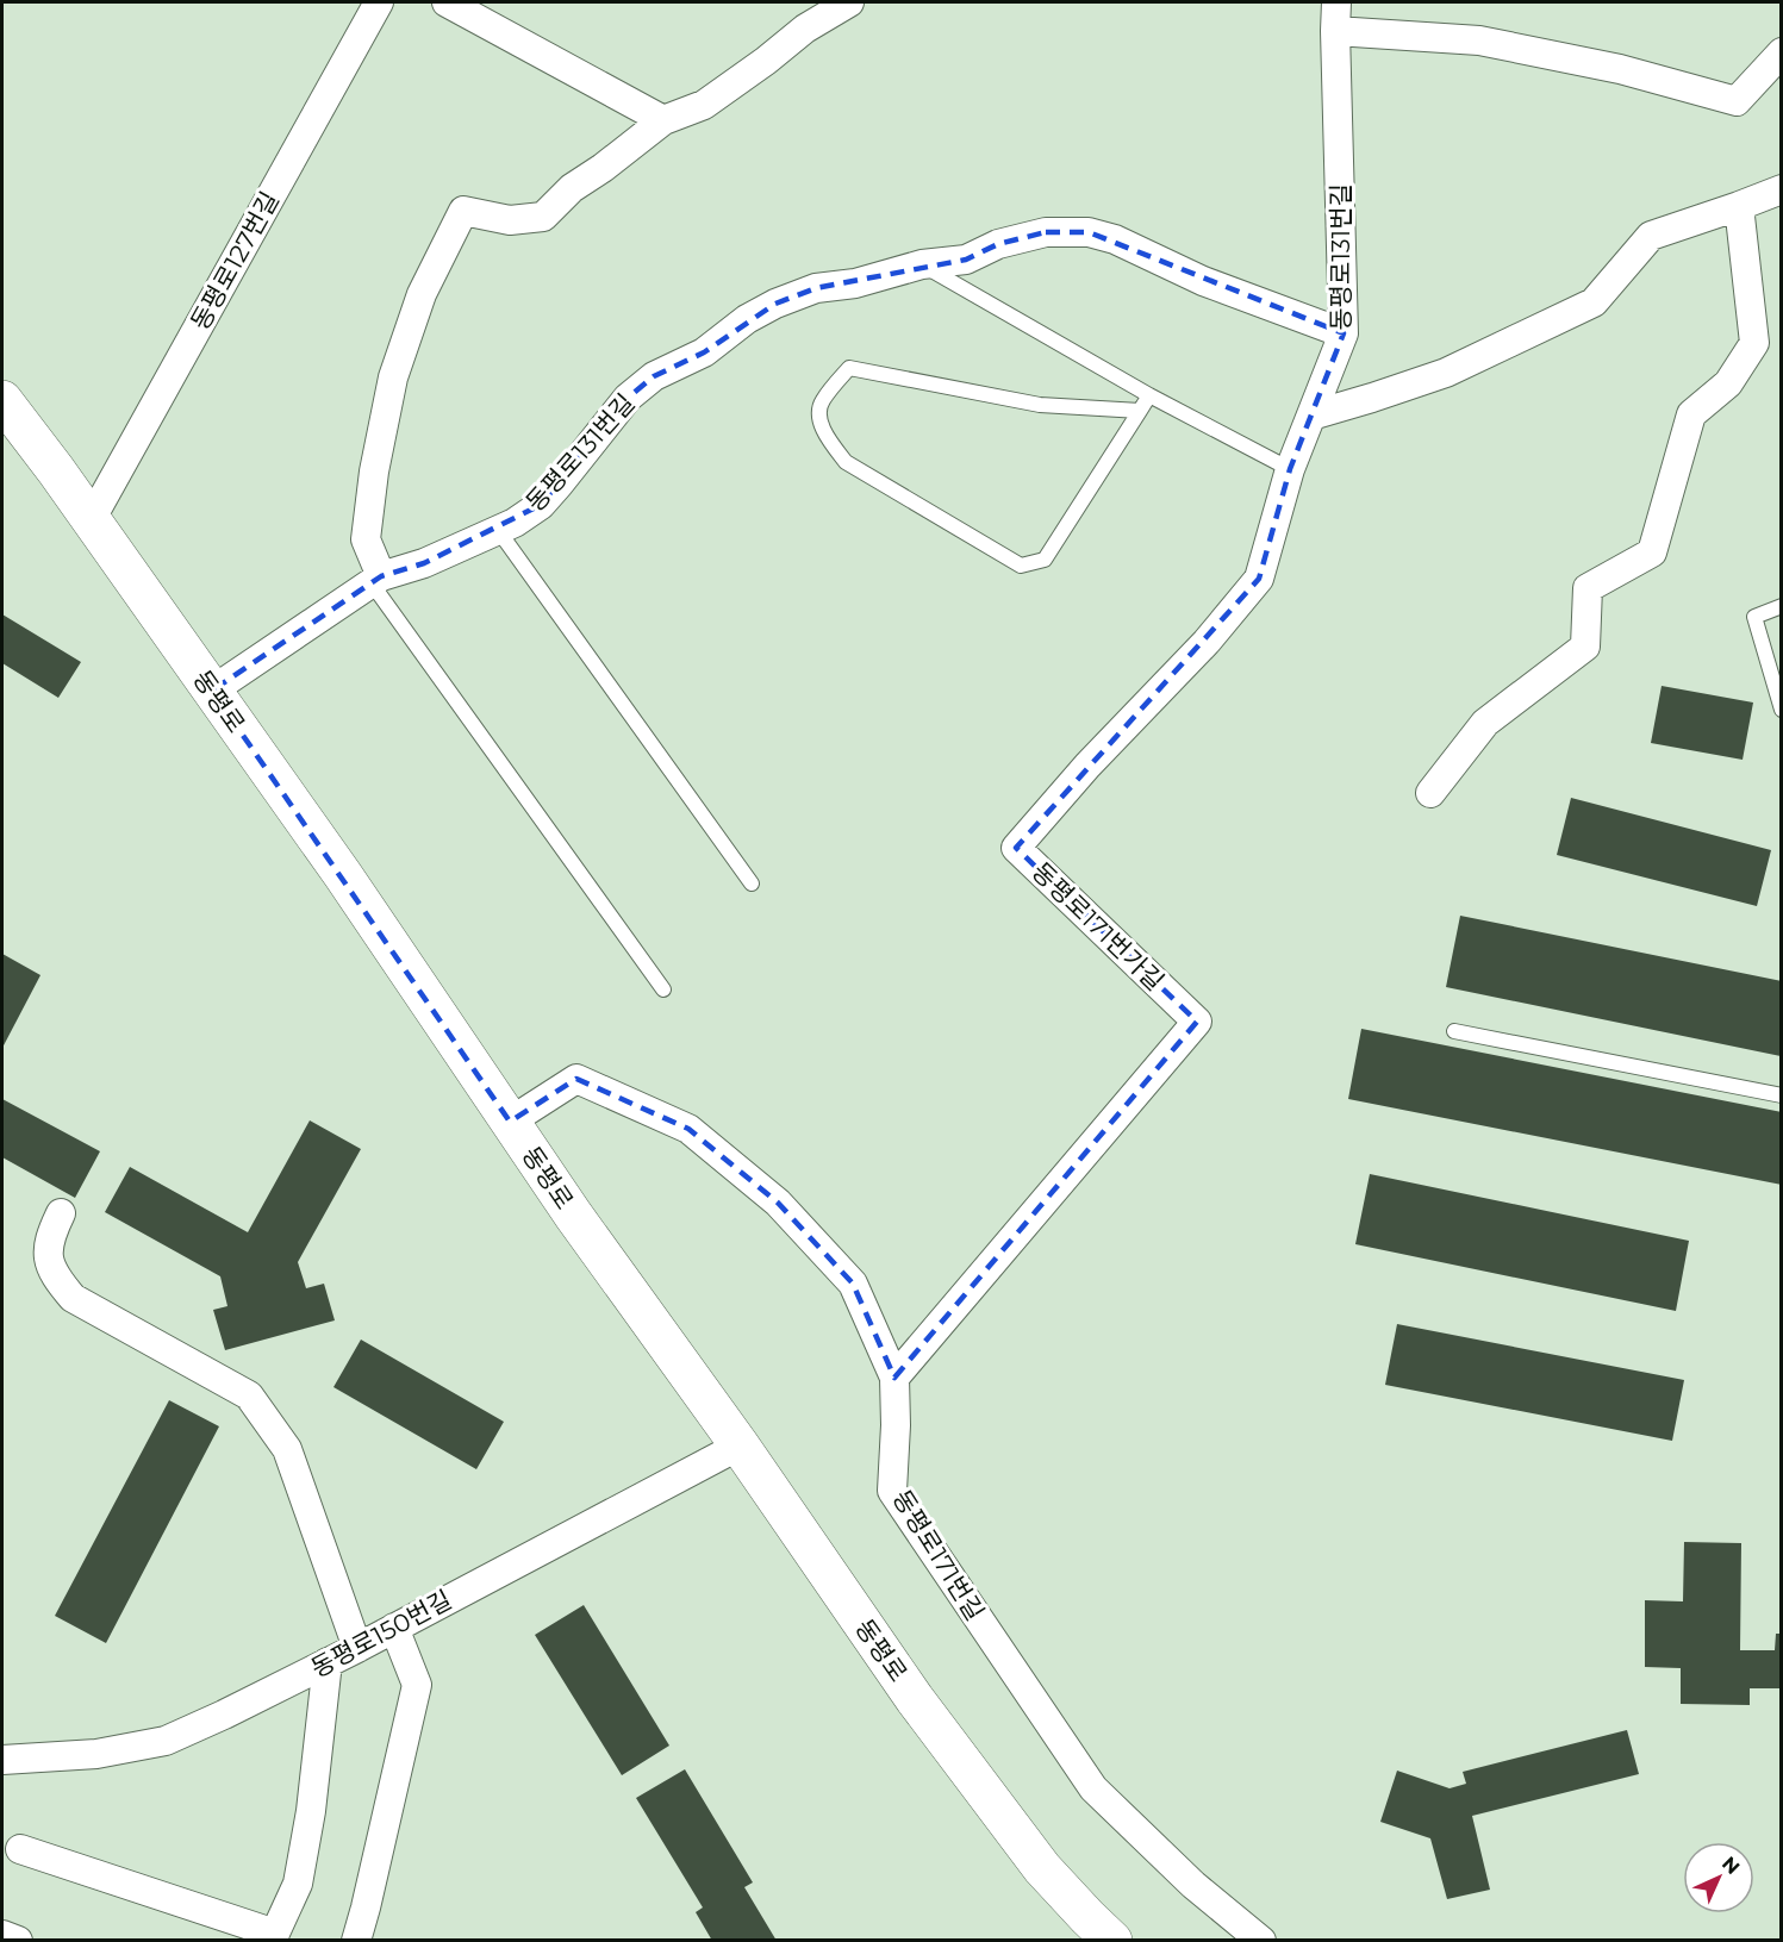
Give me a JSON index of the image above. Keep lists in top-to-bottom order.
{
  "streets": {
    "main road": ["동평로"],
    "street": [
      "동평로131번길",
      "동평로127번길",
      "동평로171번가길",
      "동평로171번길",
      "동평로150번길"
    ]
  },
  "crossings": [
    ["동평로131번길", "동평로"],
    ["동평로131번길", "동평로171번가길"],
    ["동평로127번길", "동평로"],
    ["동평로", "동평로171번길"],
    ["동평로", "동평로150번길"],
    ["동평로171번가길", "동평로171번길"]
  ],
  "north": "top right"
}
